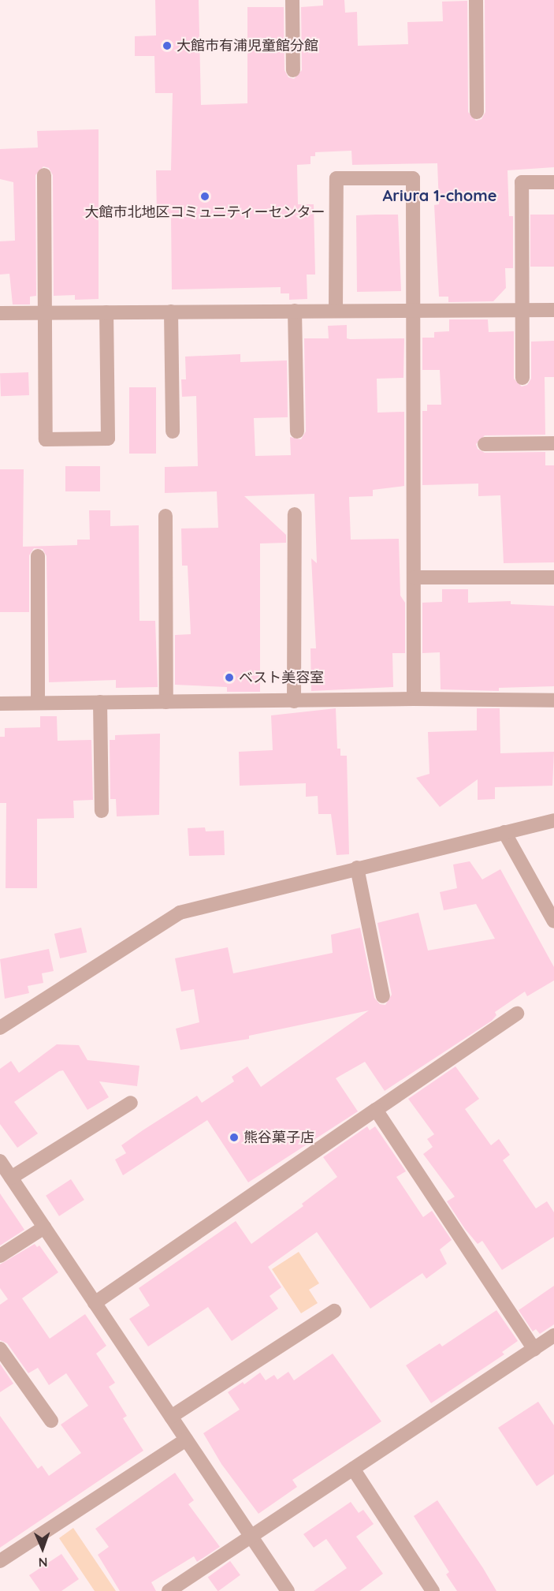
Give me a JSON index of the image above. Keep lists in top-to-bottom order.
{
  "districts": ["Ariura 1-chome"],
  "places": [
    "大館市有浦児童館分館",
    "大館市北地区コミュニティーセンター",
    "ベスト美容室",
    "熊谷菓子店"
  ],
  "north": "bottom"
}
